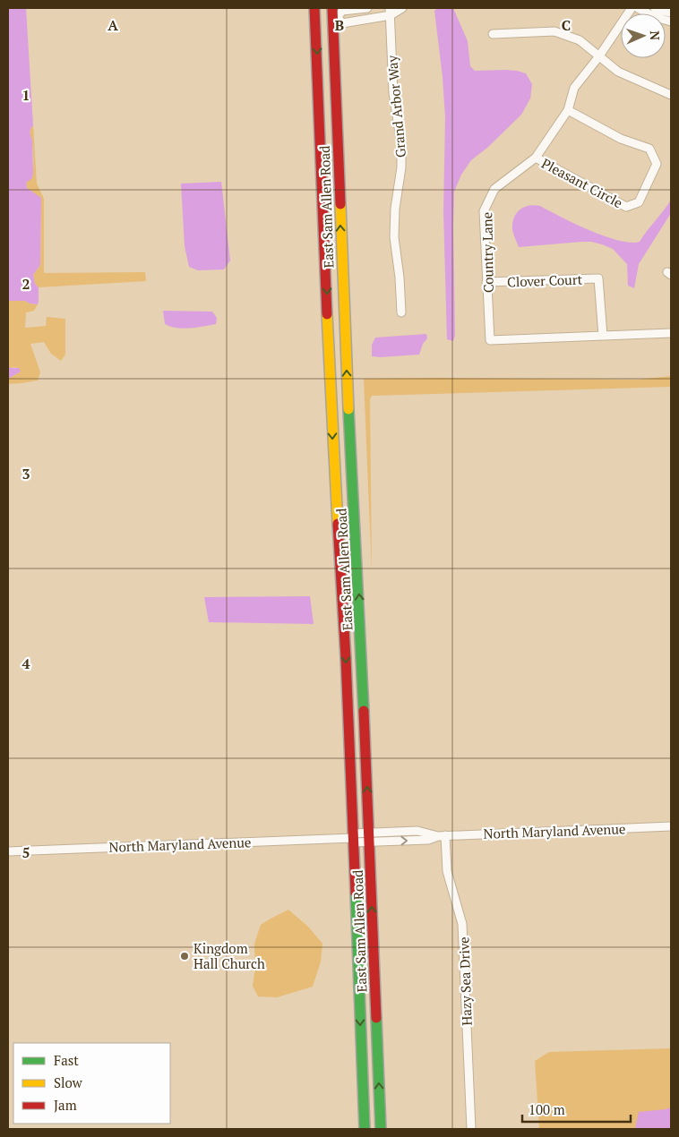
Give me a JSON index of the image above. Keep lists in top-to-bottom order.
{
  "streets": {
    "main road": ["East Sam Allen Road"],
    "street": [
      "Grand Arbor Way",
      "Pleasant Circle",
      "Country Lane",
      "Clover Court",
      "North Maryland Avenue",
      "Hazy Sea Drive"
    ]
  },
  "crossings": [
    ["Pleasant Circle", "Country Lane"],
    ["East Sam Allen Road", "North Maryland Avenue"],
    ["Country Lane", "Clover Court"],
    ["North Maryland Avenue", "Hazy Sea Drive"]
  ],
  "places": ["Kingdom Hall Church"],
  "legend": ["Fast", "Slow", "Jam"],
  "scale_bar": "100 m",
  "north": "right",
  "grid": {
    "columns": ["A", "B", "C"],
    "rows": [
      "1",
      "2",
      "3",
      "4",
      "5"
    ]
  }
}
